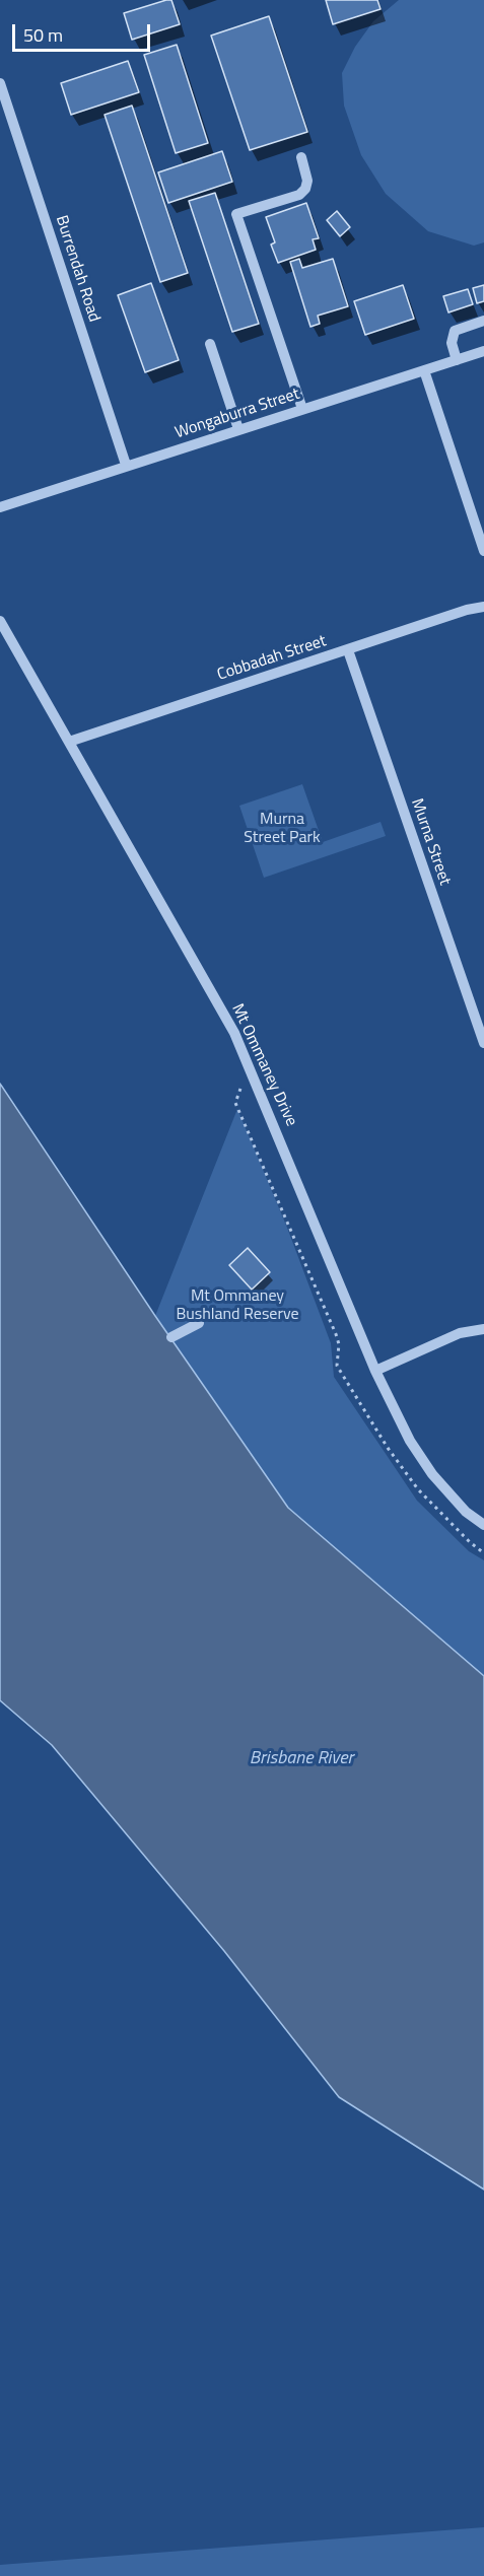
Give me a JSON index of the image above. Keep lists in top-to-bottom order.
{
  "streets": {
    "street": [
      "Burrendah Road",
      "Wongaburra Street",
      "Cobbadah Street",
      "Murna Street",
      "Mt Ommaney Drive"
    ]
  },
  "crossings": [
    ["Burrendah Road", "Wongaburra Street"],
    ["Cobbadah Street", "Murna Street"],
    ["Cobbadah Street", "Mt Ommaney Drive"]
  ],
  "water": ["Brisbane River"],
  "parks": ["Murna Street Park", "Mt Ommaney Bushland Reserve"],
  "scale_bar": "50 m"
}
